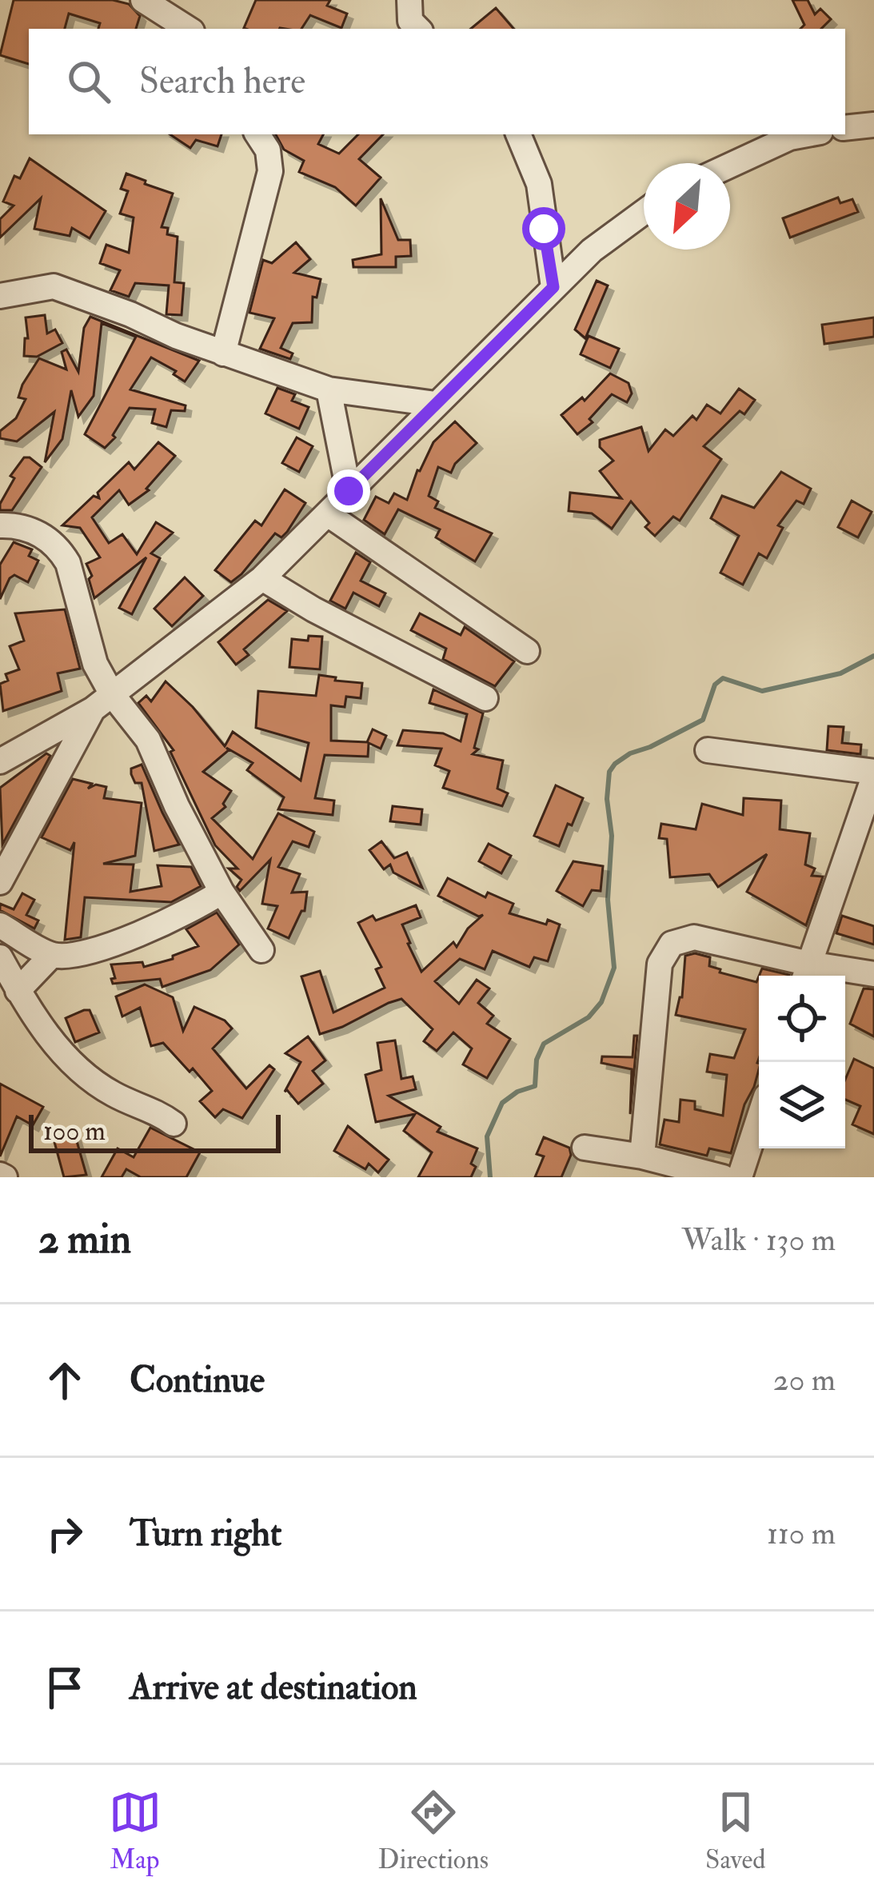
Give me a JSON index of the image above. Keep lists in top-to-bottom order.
{
  "scale_bar": "100 m",
  "north": "bottom left",
  "page": {
    "search": "Search here",
    "scale": "100 m",
    "heading": ["2 min", "Walk · 130 m"],
    "list": [
      ["Continue", "20 m"],
      ["Turn right", "110 m"],
      "Arrive at destination"
    ],
    "nav": ["Map", "Directions", "Saved"]
  }
}
